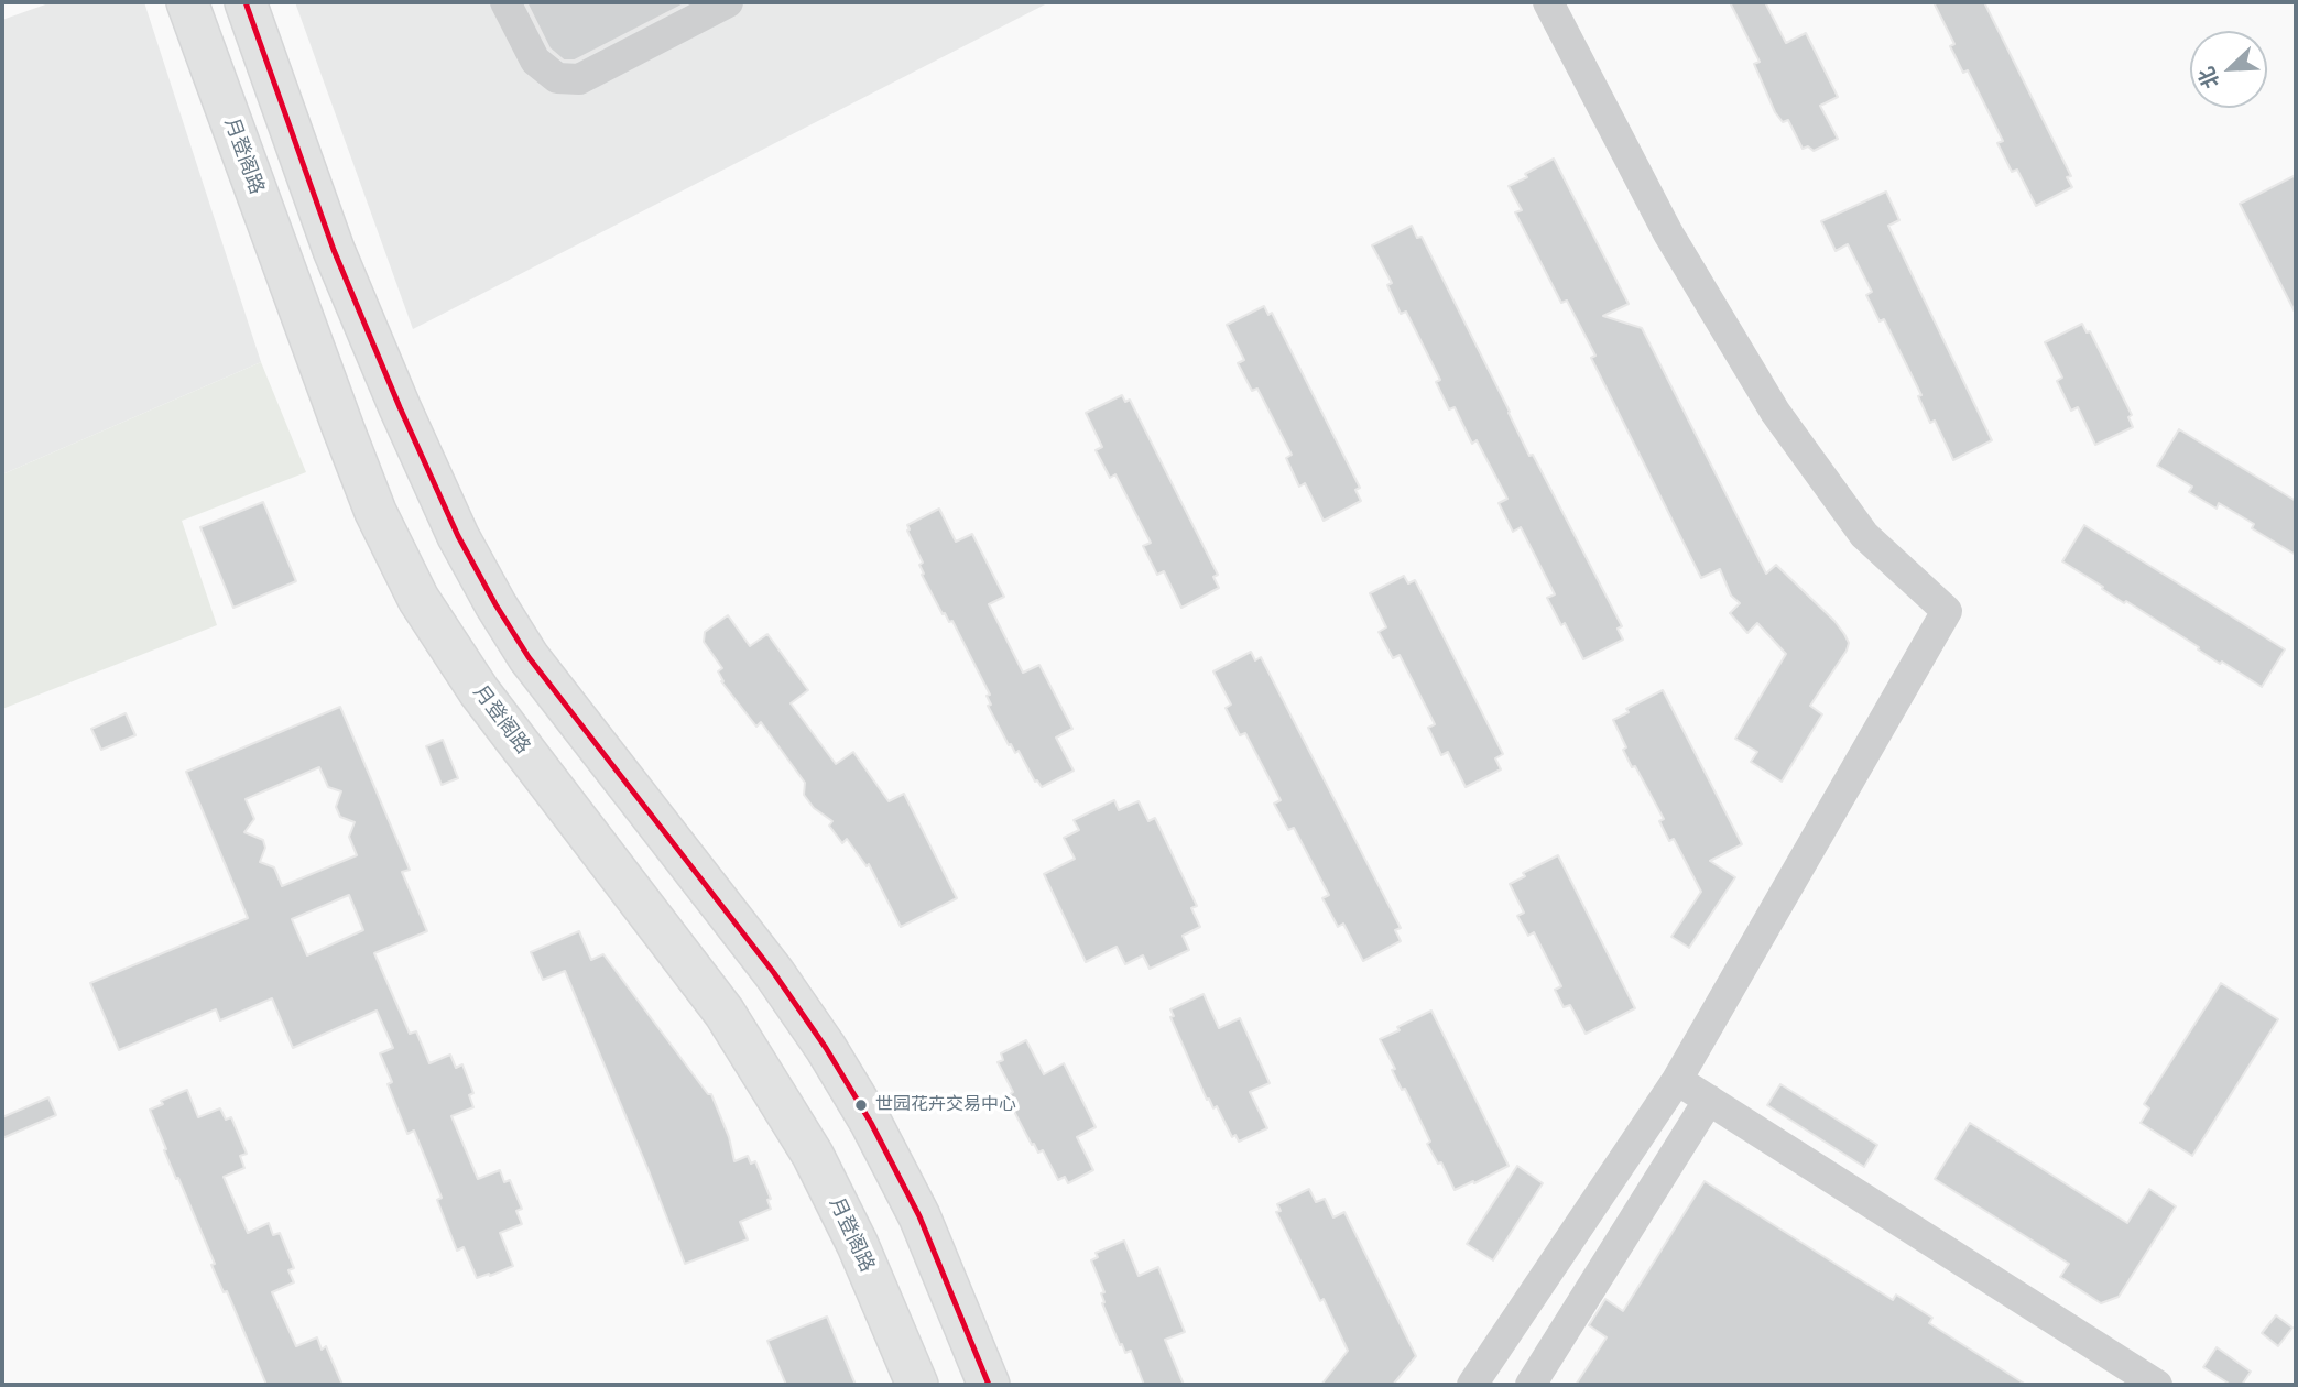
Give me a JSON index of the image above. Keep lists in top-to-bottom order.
{
  "streets": {
    "main road": ["月登阁路"]
  },
  "places": ["世园花卉交易中心"],
  "north": "bottom left"
}
